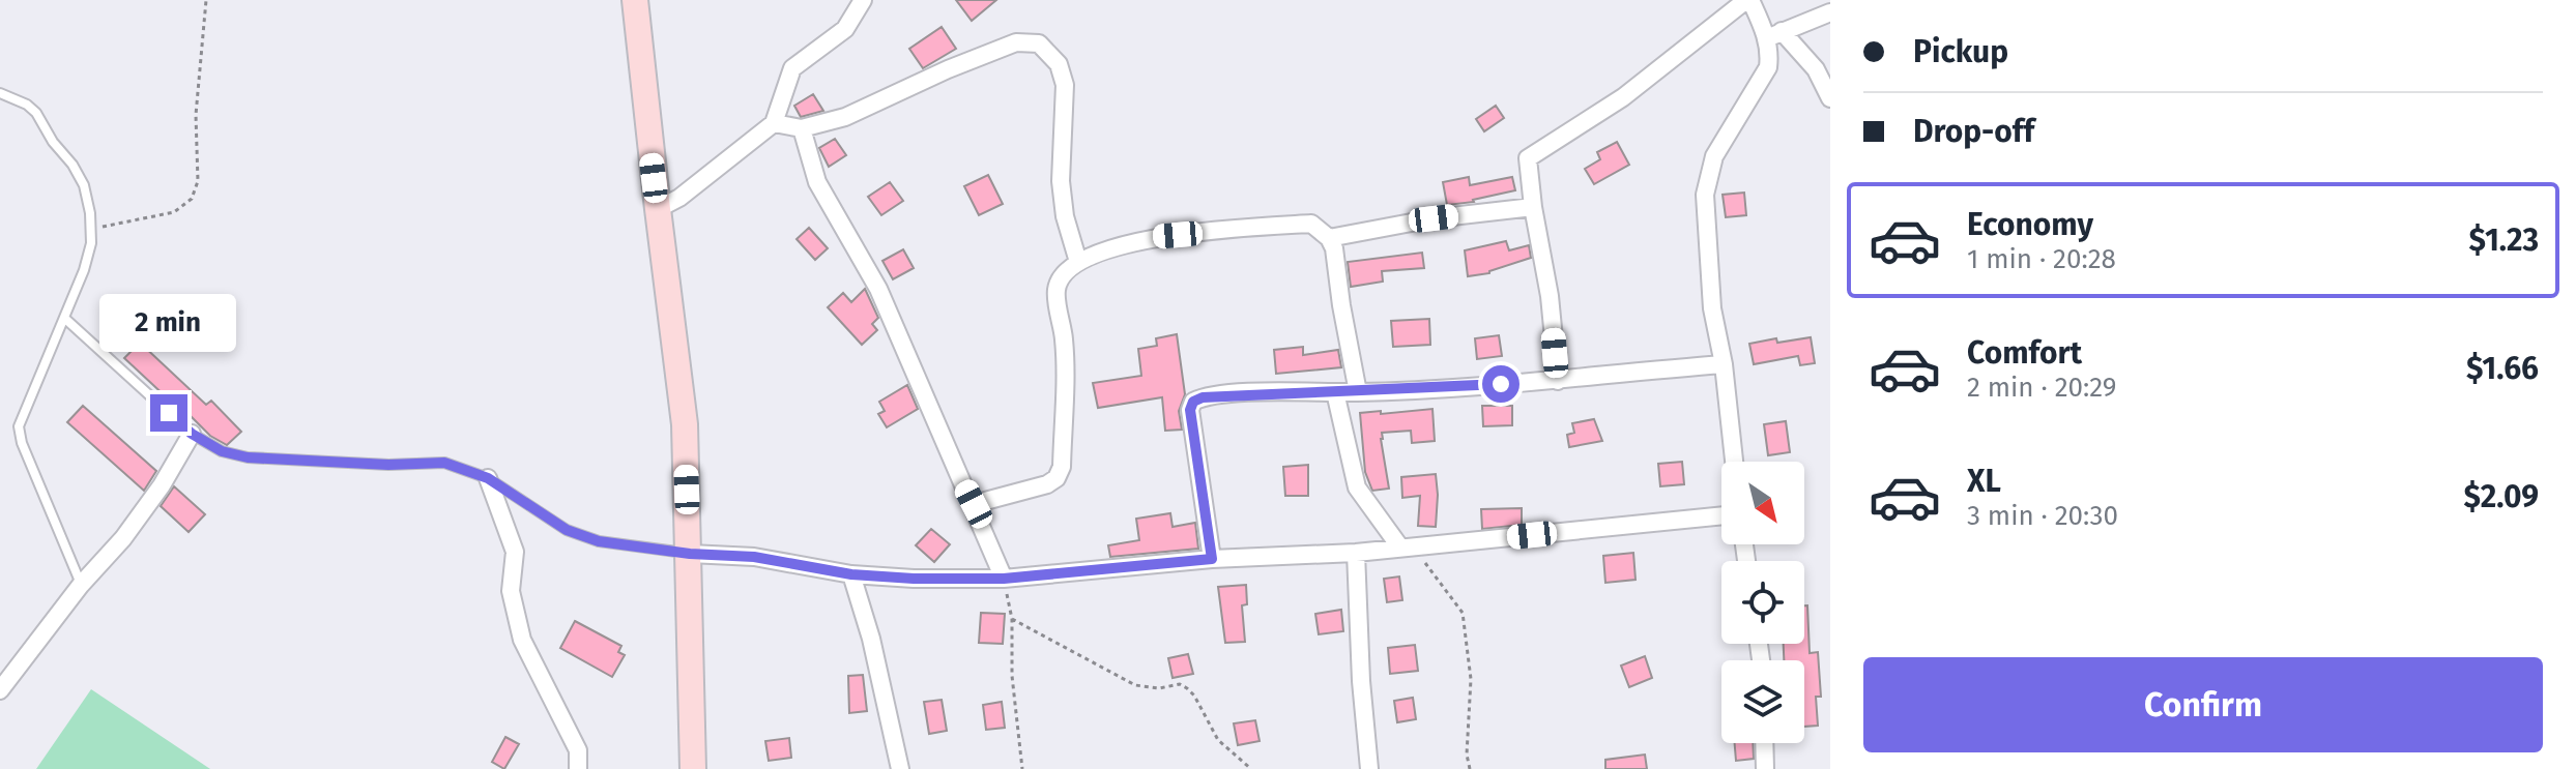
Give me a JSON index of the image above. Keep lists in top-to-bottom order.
{
  "north": "bottom right",
  "page": {
    "banner": ["Pickup", "Drop-off"],
    "list": [
      {
        "name": "Economy",
        "note": "1 min · 20:28",
        "value": "$1.23"
      },
      {
        "name": "Comfort",
        "note": "2 min · 20:29",
        "value": "$1.66"
      },
      {
        "name": "XL",
        "note": "3 min · 20:30",
        "value": "$2.09"
      }
    ],
    "bubble": "2 min",
    "buttons": "Confirm"
  }
}
